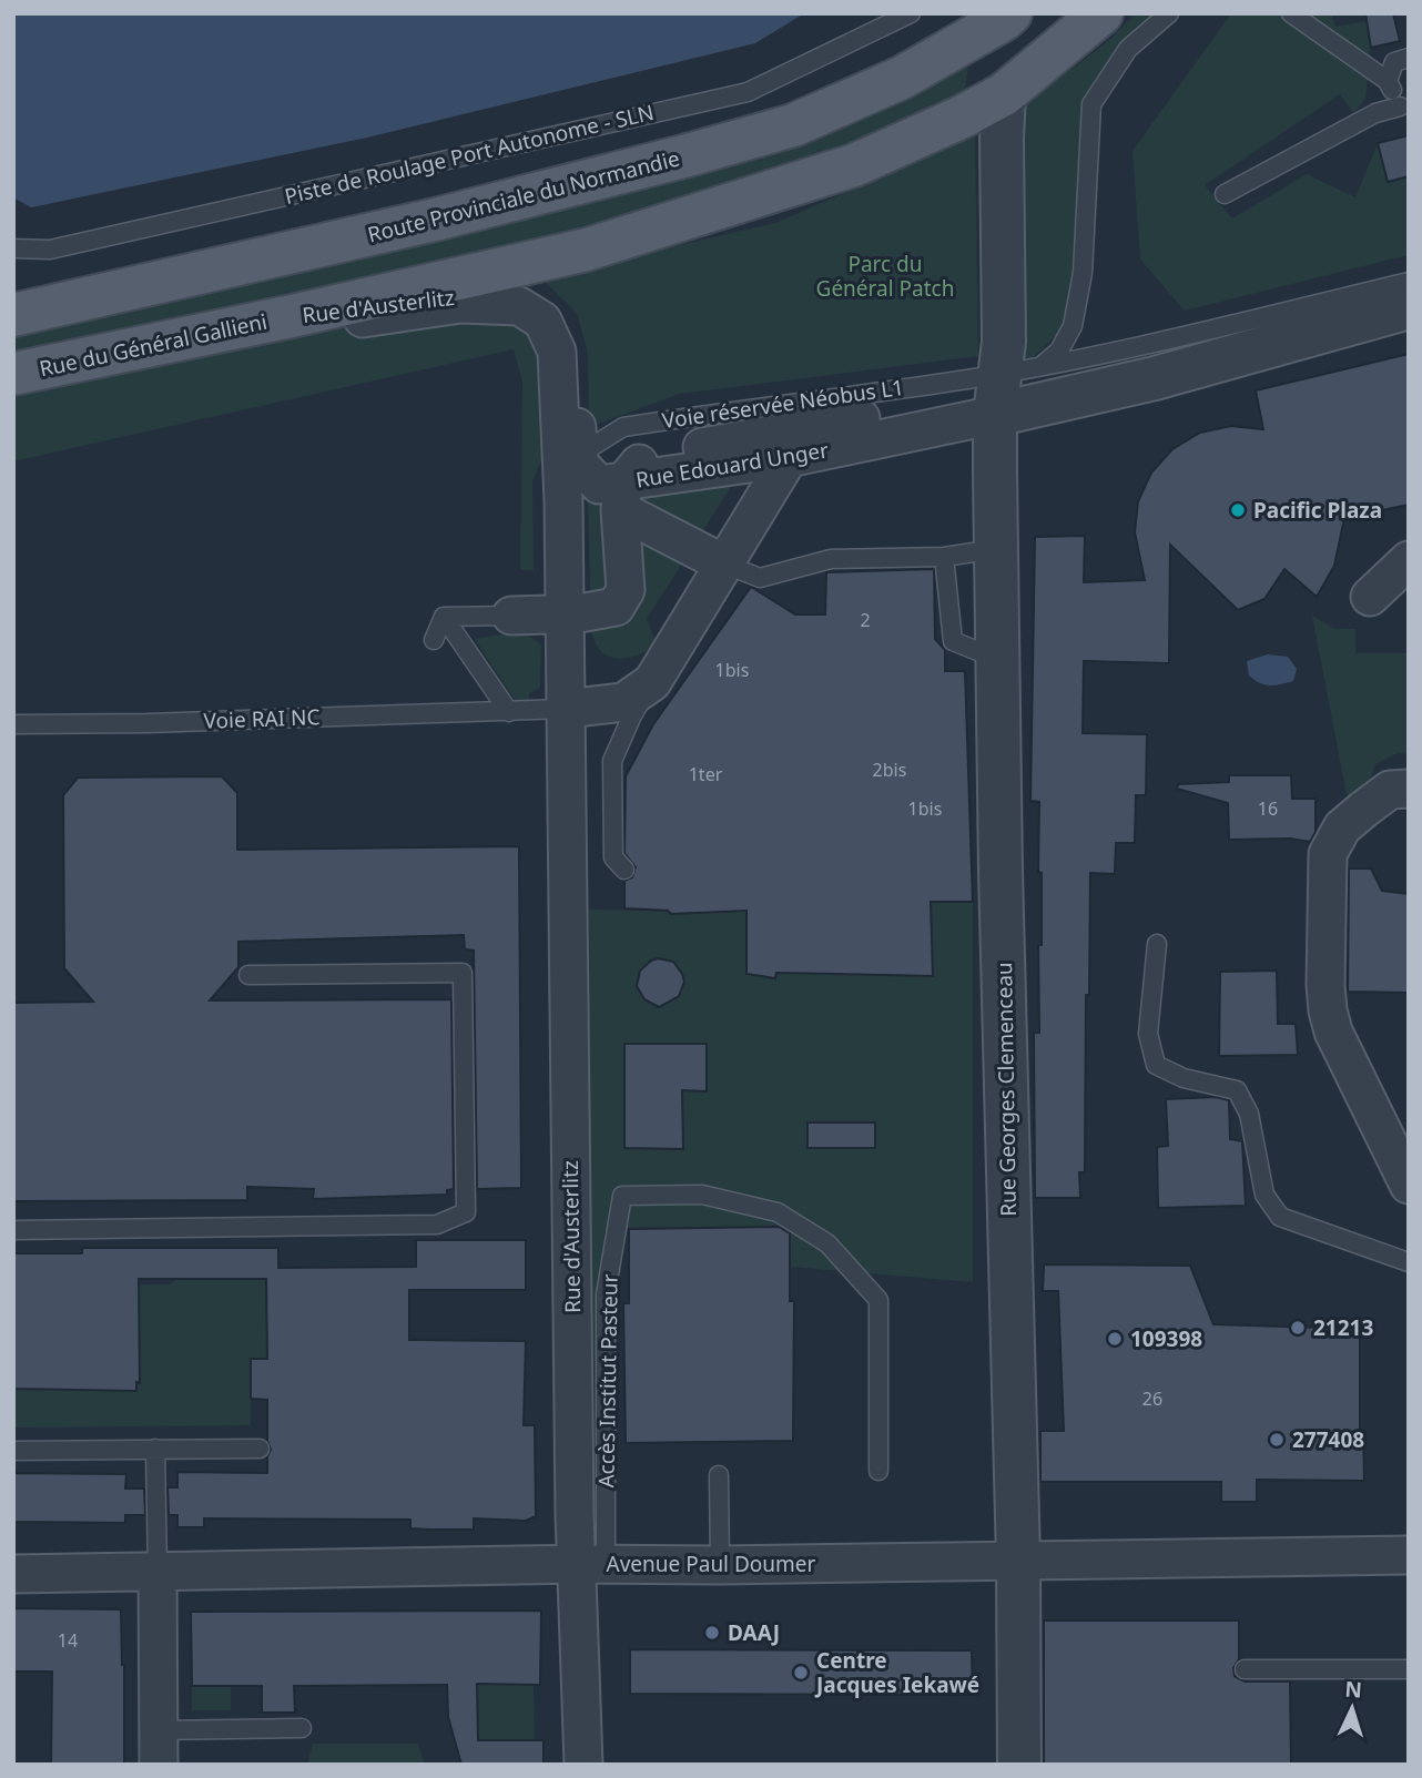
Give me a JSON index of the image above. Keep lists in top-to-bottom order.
{
  "streets": {
    "main road": ["Route Provinciale du Normandie", "Rue du Général Gallieni"],
    "street": [
      "Rue d'Austerlitz",
      "Rue Edouard Unger",
      "Rue Georges Clemenceau",
      "Avenue Paul Doumer"
    ],
    "lane": [
      "Piste de Roulage Port Autonome - SLN",
      "Voie réservée Néobus L1",
      "Voie RAI NC",
      "Accès Institut Pasteur"
    ]
  },
  "crossings": [
    ["Rue d'Austerlitz", "Rue du Général Gallieni"],
    ["Rue d'Austerlitz", "Voie réservée Néobus L1"],
    ["Rue d'Austerlitz", "Voie RAI NC"],
    ["Rue d'Austerlitz", "Accès Institut Pasteur"],
    ["Rue d'Austerlitz", "Avenue Paul Doumer"],
    ["Voie réservée Néobus L1", "Rue Edouard Unger"],
    ["Voie réservée Néobus L1", "Rue Georges Clemenceau"],
    ["Rue Edouard Unger", "Rue Georges Clemenceau"],
    ["Rue Georges Clemenceau", "Avenue Paul Doumer"],
    ["Accès Institut Pasteur", "Avenue Paul Doumer"]
  ],
  "parks": ["Parc du Général Patch"],
  "places": [
    "Pacific Plaza",
    "21213",
    "109398",
    "277408",
    "DAAJ",
    "Centre Jacques Iekawé"
  ],
  "house_numbers": [
    "2",
    "1bis",
    "2bis",
    "1ter",
    "1bis",
    "16",
    "26",
    "14"
  ],
  "north": "top"
}
